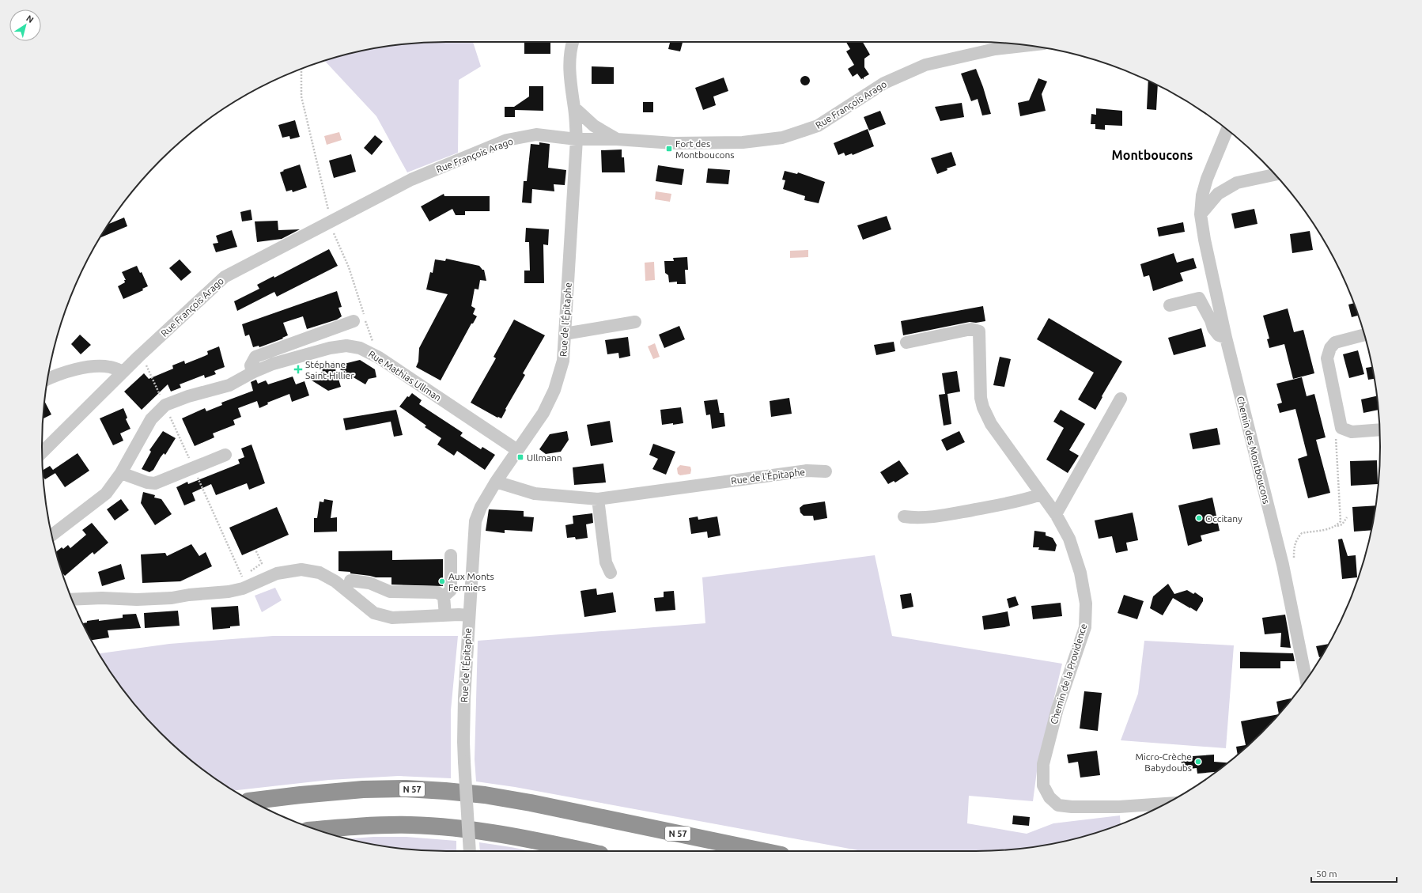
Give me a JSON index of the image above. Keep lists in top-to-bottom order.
{
  "streets": {
    "highway": ["N 57"],
    "street": [
      "Rue François Arago",
      "Rue de l'Épitaphe",
      "Rue Mathias Ullman",
      "Chemin des Montboucons",
      "Chemin de la Providence"
    ]
  },
  "crossings": [
    ["Rue François Arago", "Rue de l'Épitaphe"],
    ["Rue de l'Épitaphe", "Rue Mathias Ullman"]
  ],
  "districts": ["Montboucons"],
  "places": {
    "transit": ["Fort des Montboucons", "Ullmann"],
    "health": ["Stéphane Saint-Hillier"],
    "other": ["Occitany", "Aux Monts Fermiers", "Micro-Crèche Babydoubs"]
  },
  "scale_bar": "50 m",
  "north": "top right"
}
